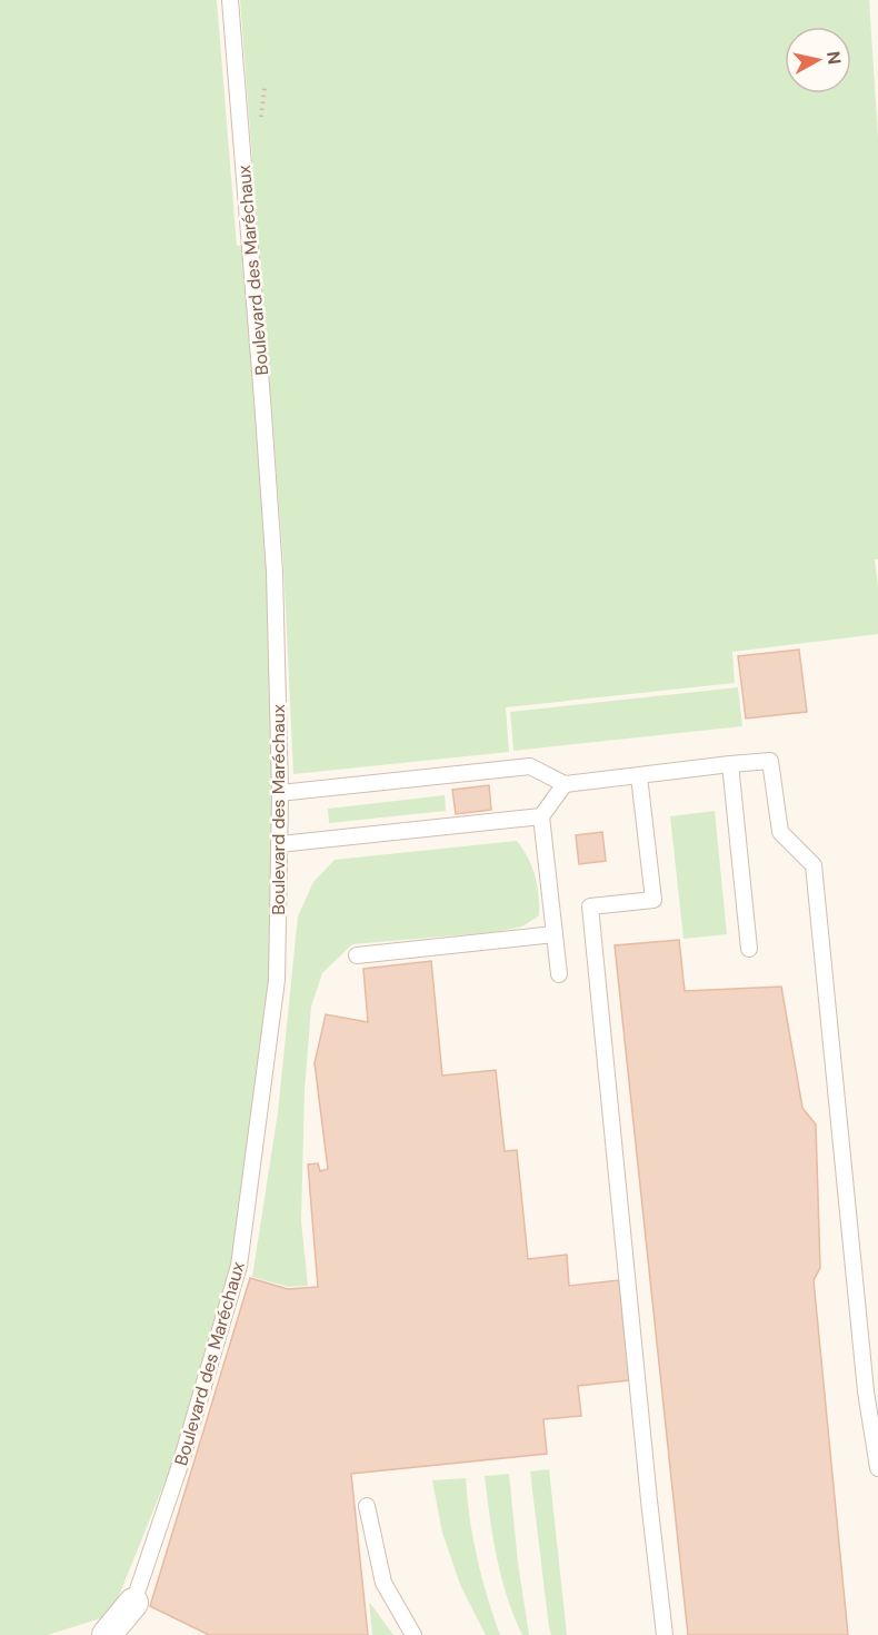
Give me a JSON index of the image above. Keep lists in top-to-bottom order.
{
  "streets": {
    "street": ["Boulevard des Maréchaux"]
  },
  "north": "right"
}
